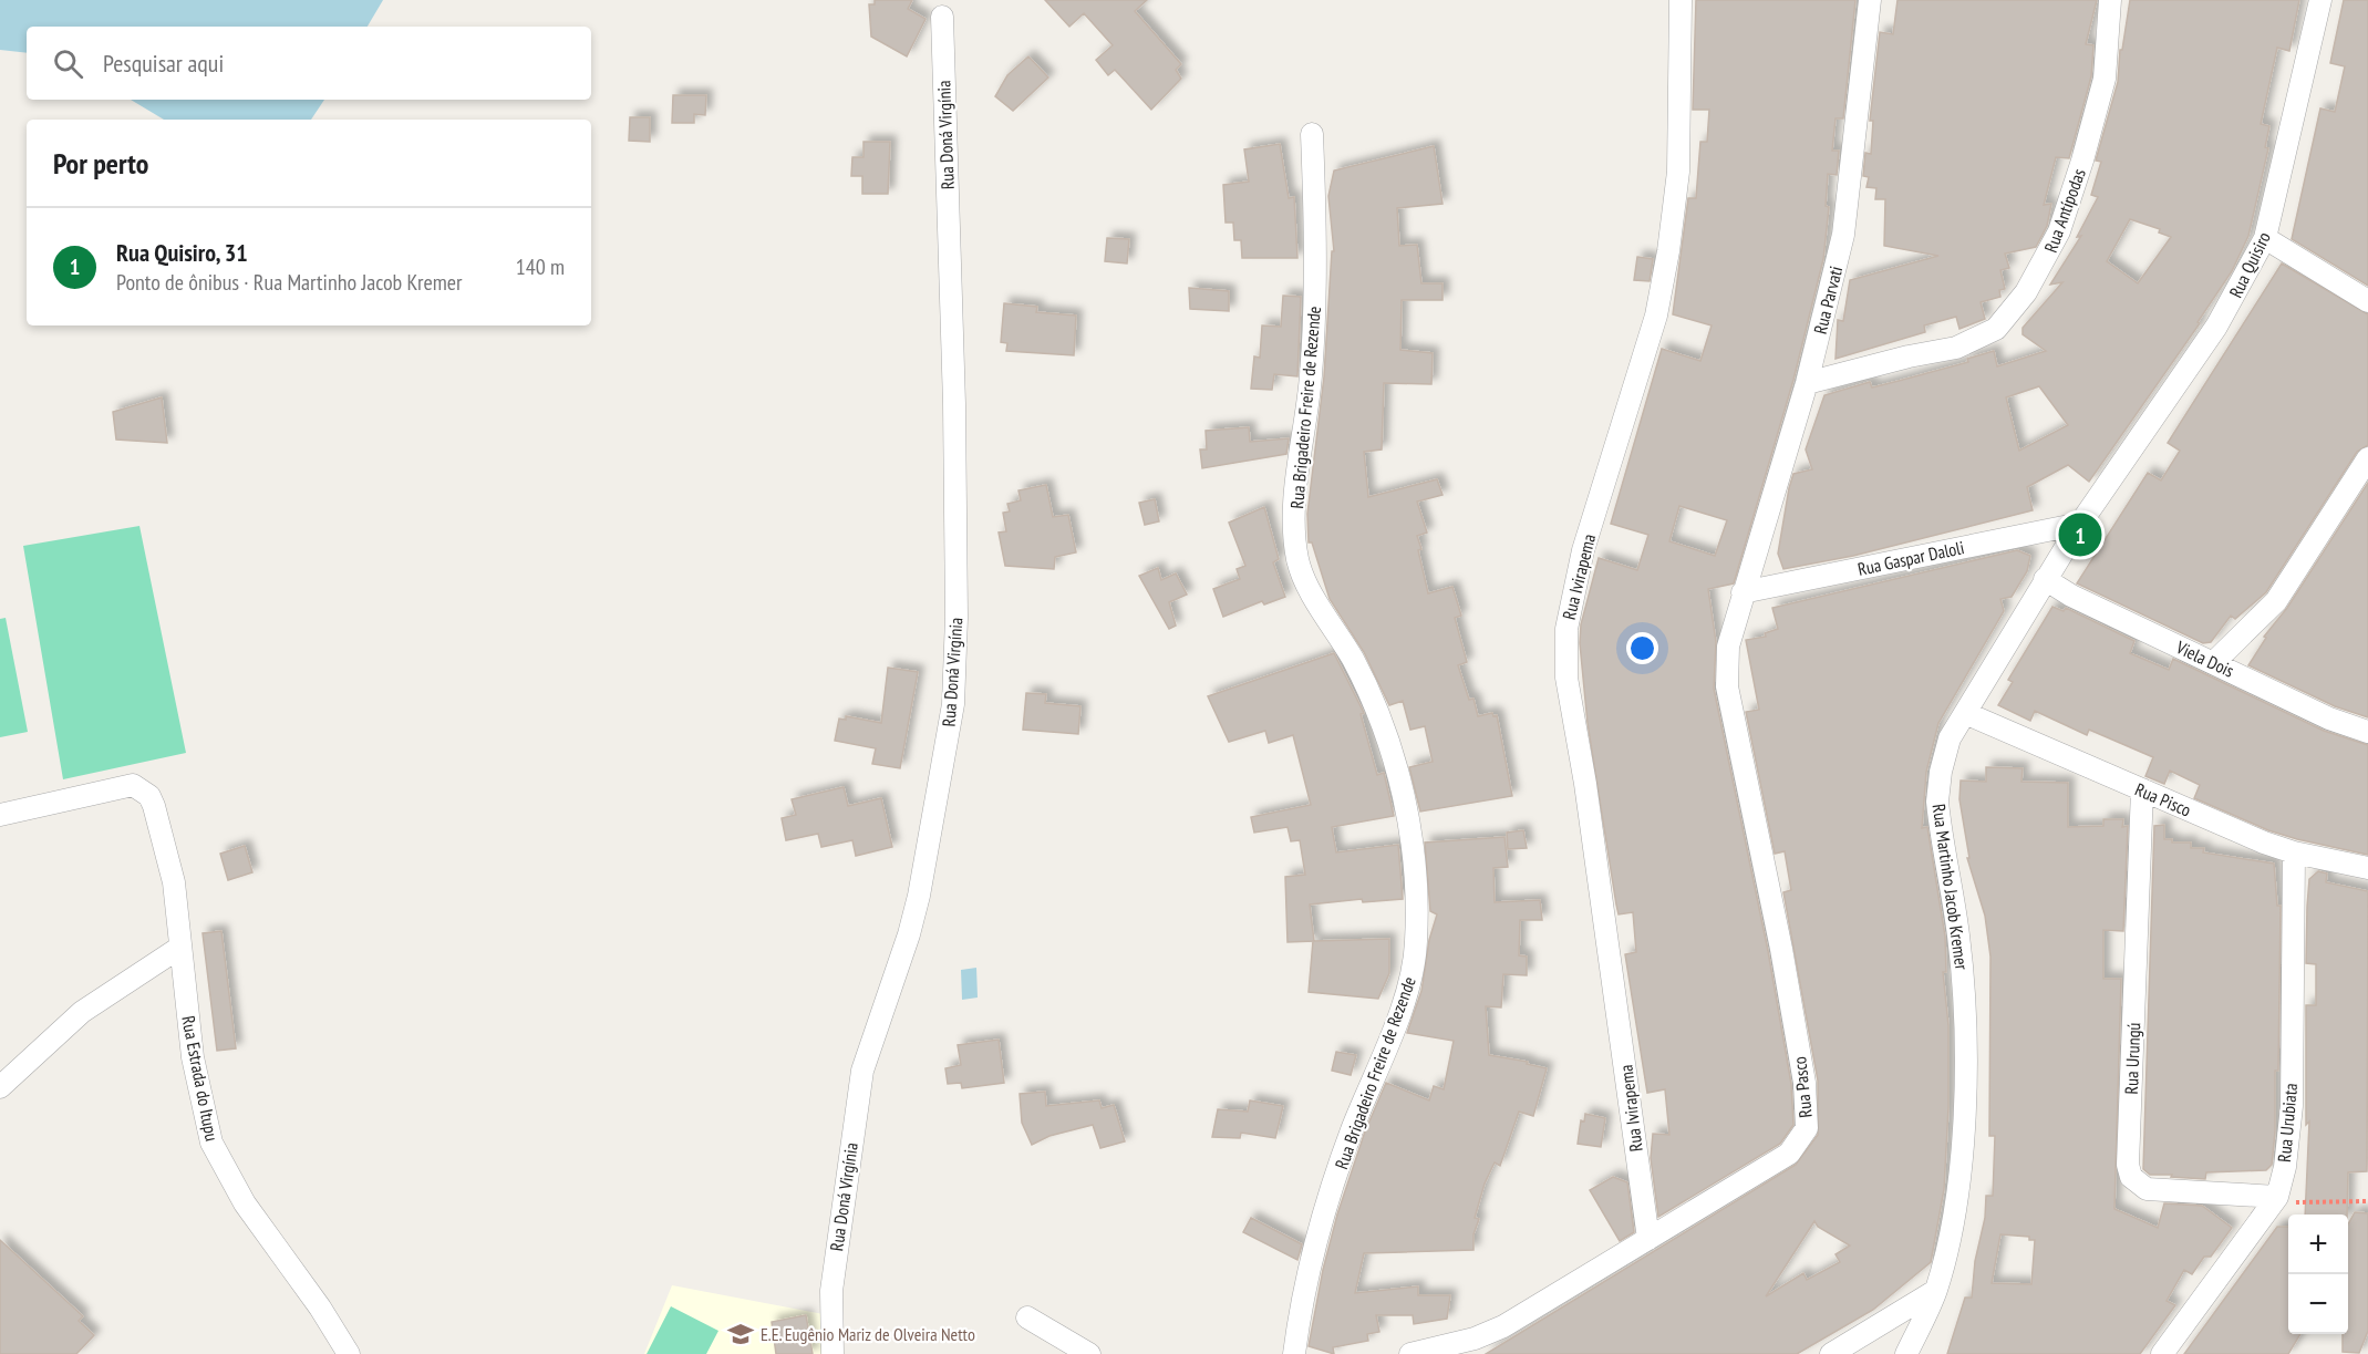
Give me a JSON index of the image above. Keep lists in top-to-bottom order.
{
  "streets": {
    "street": [
      "Rua Doná Virgínia",
      "Rua Antípodas",
      "Rua Quisiro",
      "Rua Parvati",
      "Rua Brigadeiro Freire de Rezende",
      "Rua Gaspar Daloli",
      "Rua Ivirapema",
      "Viela Dois",
      "Rua Pisco",
      "Rua Martinho Jacob Kremer",
      "Rua Urungú",
      "Rua Estrada do Itupu",
      "Rua Pasco",
      "Rua Urubiata"
    ]
  },
  "crossings": [
    ["Rua Antípodas", "Rua Parvati"],
    ["Rua Quisiro", "Rua Martinho Jacob Kremer"],
    ["Rua Parvati", "Rua Gaspar Daloli"],
    ["Rua Parvati", "Rua Pasco"],
    ["Rua Gaspar Daloli", "Rua Martinho Jacob Kremer"],
    ["Rua Gaspar Daloli", "Rua Pasco"],
    ["Rua Ivirapema", "Rua Pasco"],
    ["Viela Dois", "Rua Martinho Jacob Kremer"],
    ["Rua Pisco", "Rua Martinho Jacob Kremer"],
    ["Rua Pisco", "Rua Urungú"],
    ["Rua Pisco", "Rua Urubiata"],
    ["Rua Urungú", "Rua Urubiata"]
  ],
  "places": {
    "school or university": ["E.E. Eugênio Mariz de Olveira Netto"]
  },
  "page": {
    "search": "Pesquisar aqui",
    "heading": "Por perto",
    "list": [
      {
        "mark": "1",
        "name": "Rua Quisiro, 31",
        "note": "Ponto de ônibus · Rua Martinho Jacob Kremer",
        "value": "140 m"
      }
    ],
    "pins": "1",
    "map_buttons": ["+", "−"]
  }
}
